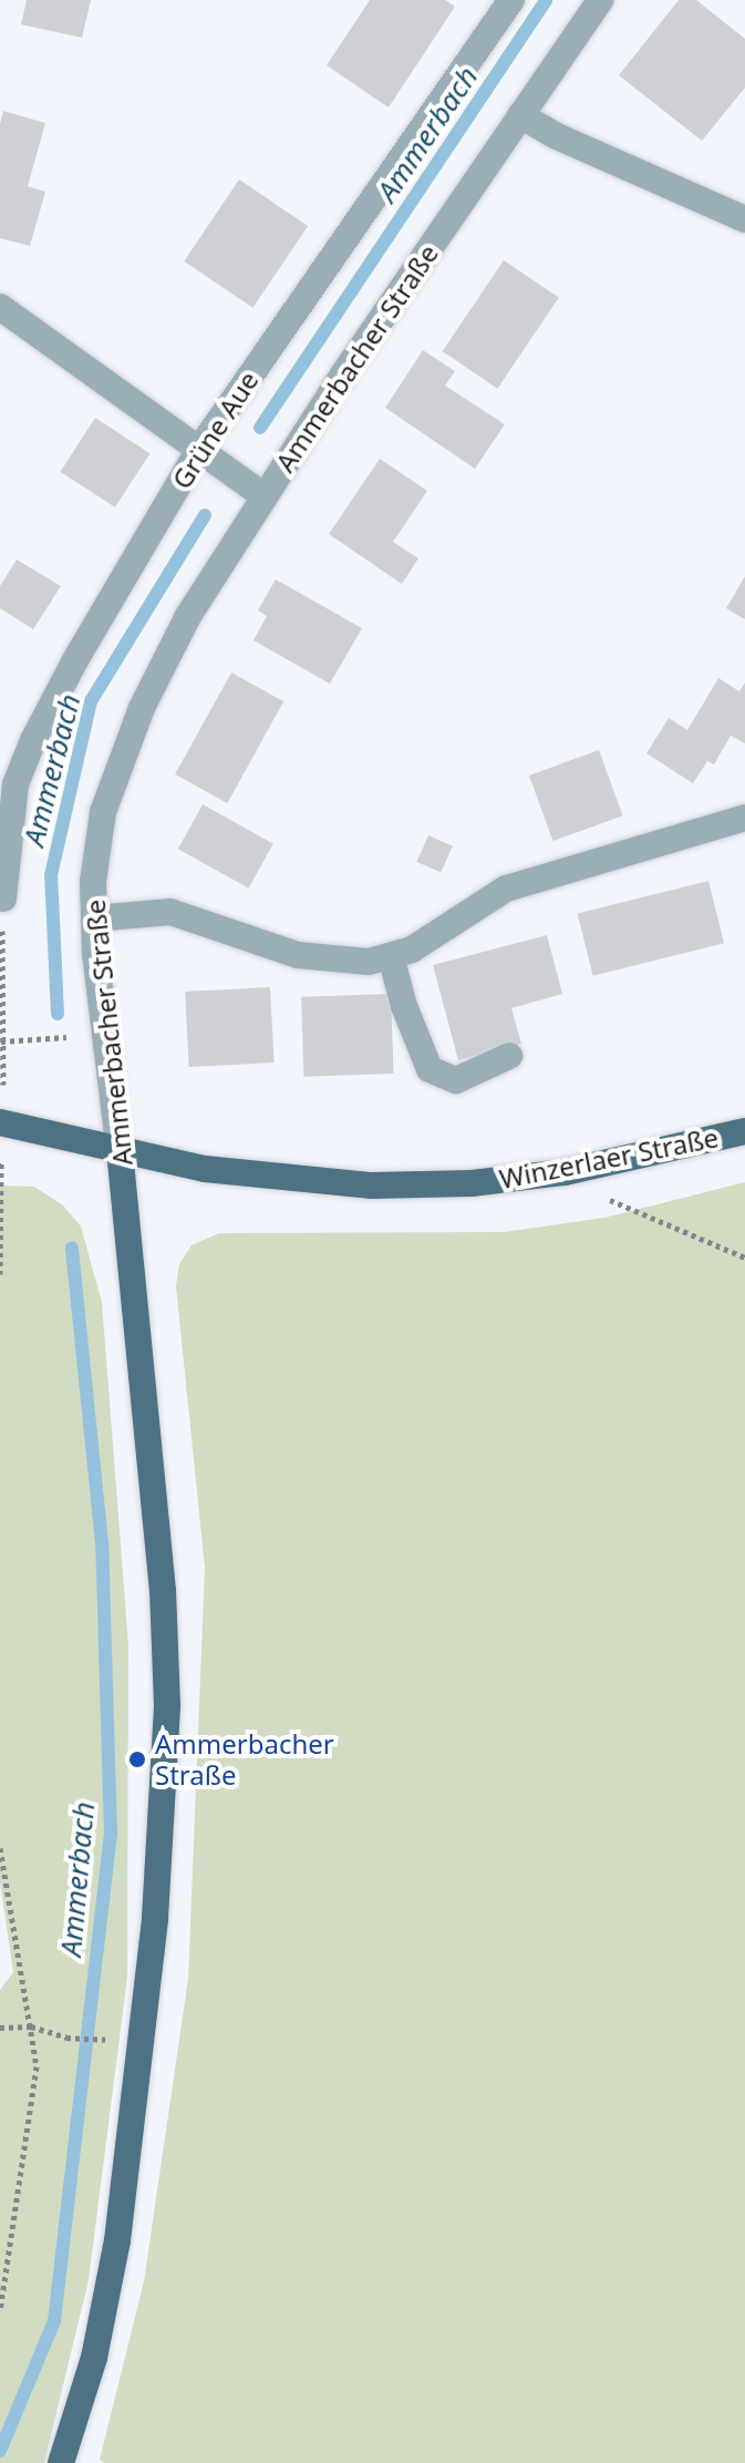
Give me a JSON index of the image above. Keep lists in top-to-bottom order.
{
  "streets": {
    "main road": ["Ammerbacher Straße", "Winzerlaer Straße"],
    "street": ["Grüne Aue"]
  },
  "crossings": [
    ["Ammerbacher Straße", "Winzerlaer Straße"]
  ],
  "water": ["Ammerbach"],
  "places": ["Ammerbacher Straße"]
}
